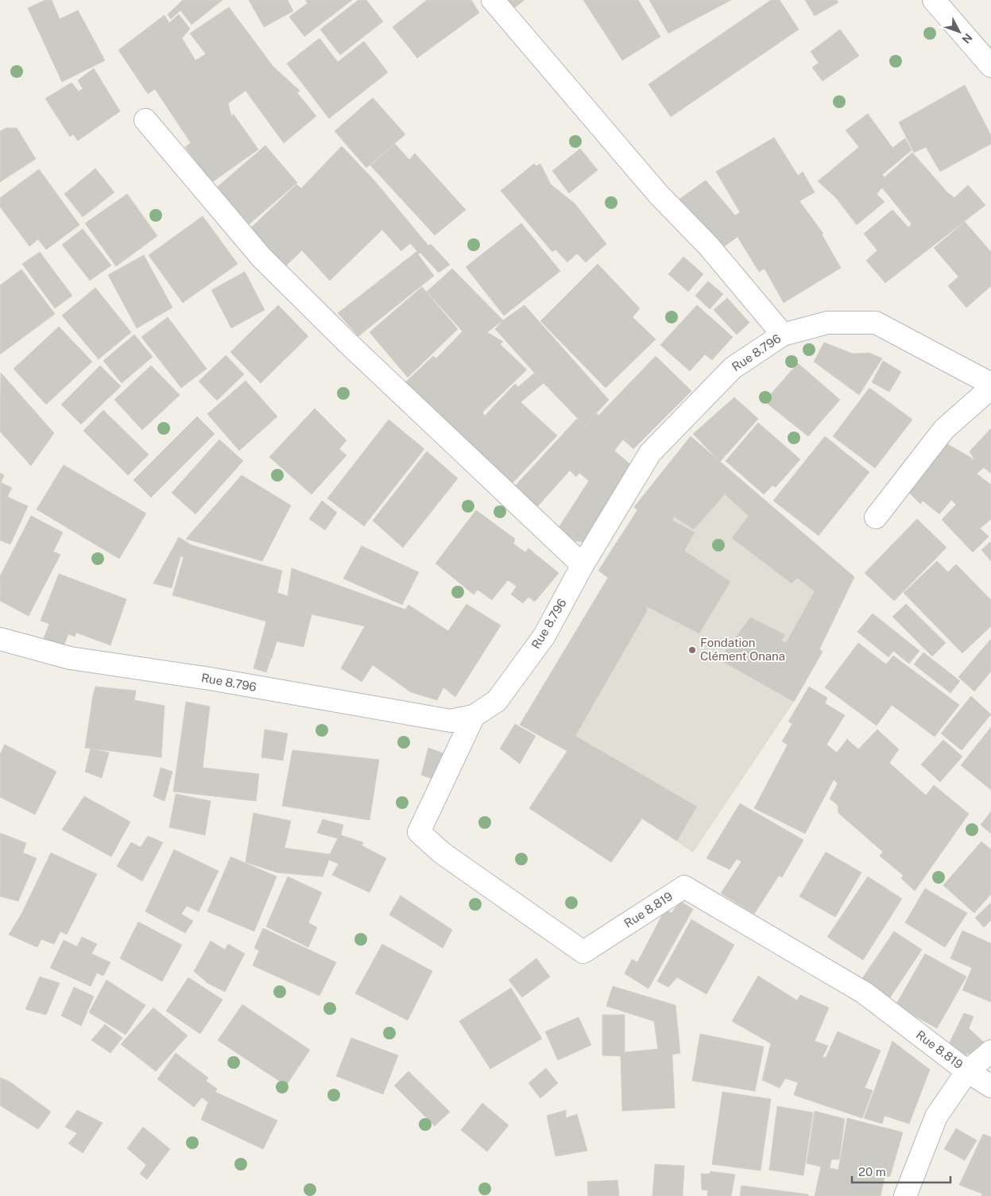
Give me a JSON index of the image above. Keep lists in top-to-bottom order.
{
  "streets": {
    "street": ["Rue 8.796", "Rue 8.819"]
  },
  "crossings": [
    ["Rue 8.796", "Rue 8.819"]
  ],
  "places": ["Fondation Clément Onana"],
  "scale_bar": "20 m",
  "north": "bottom right"
}
